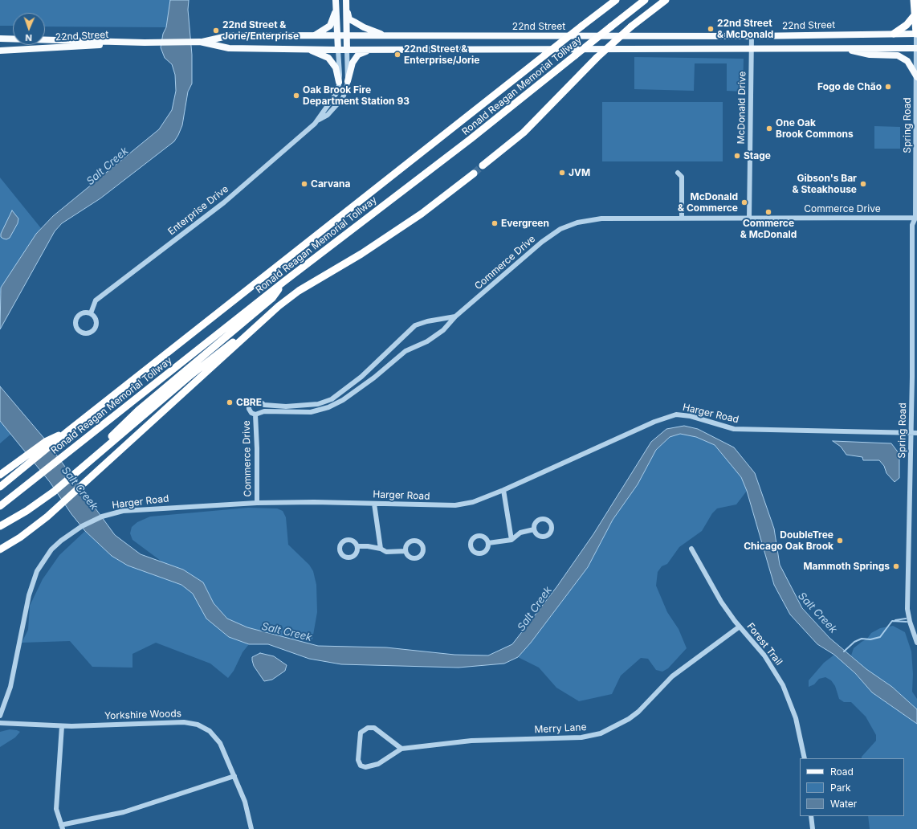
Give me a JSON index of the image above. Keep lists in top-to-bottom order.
{
  "streets": {
    "highway": ["Ronald Reagan Memorial Tollway"],
    "main road": ["22nd Street"],
    "street": [
      "McDonald Drive",
      "Spring Road",
      "Commerce Drive",
      "Enterprise Drive",
      "Harger Road",
      "Forest Trail",
      "Yorkshire Woods",
      "Merry Lane"
    ]
  },
  "crossings": [
    ["22nd Street", "McDonald Drive"],
    ["22nd Street", "Spring Road"],
    ["22nd Street", "Enterprise Drive"],
    ["McDonald Drive", "Commerce Drive"],
    ["Spring Road", "Commerce Drive"],
    ["Spring Road", "Harger Road"],
    ["Commerce Drive", "Harger Road"],
    ["Forest Trail", "Merry Lane"]
  ],
  "water": ["Salt Creek"],
  "places": [
    "22nd Street & McDonald",
    "22nd Street & Jorie/Enterprise",
    "22nd Street & Enterprise/Jorie",
    "Fogo de Chão",
    "Oak Brook Fire Department Station 93",
    "One Oak Brook Commons",
    "Stage",
    "JVM",
    "Carvana",
    "Gibson's Bar & Steakhouse",
    "McDonald & Commerce",
    "Commerce & McDonald",
    "Evergreen",
    "CBRE",
    "DoubleTree Chicago Oak Brook",
    "Mammoth Springs"
  ],
  "legend": ["Road", "Park", "Water"],
  "north": "bottom"
}
